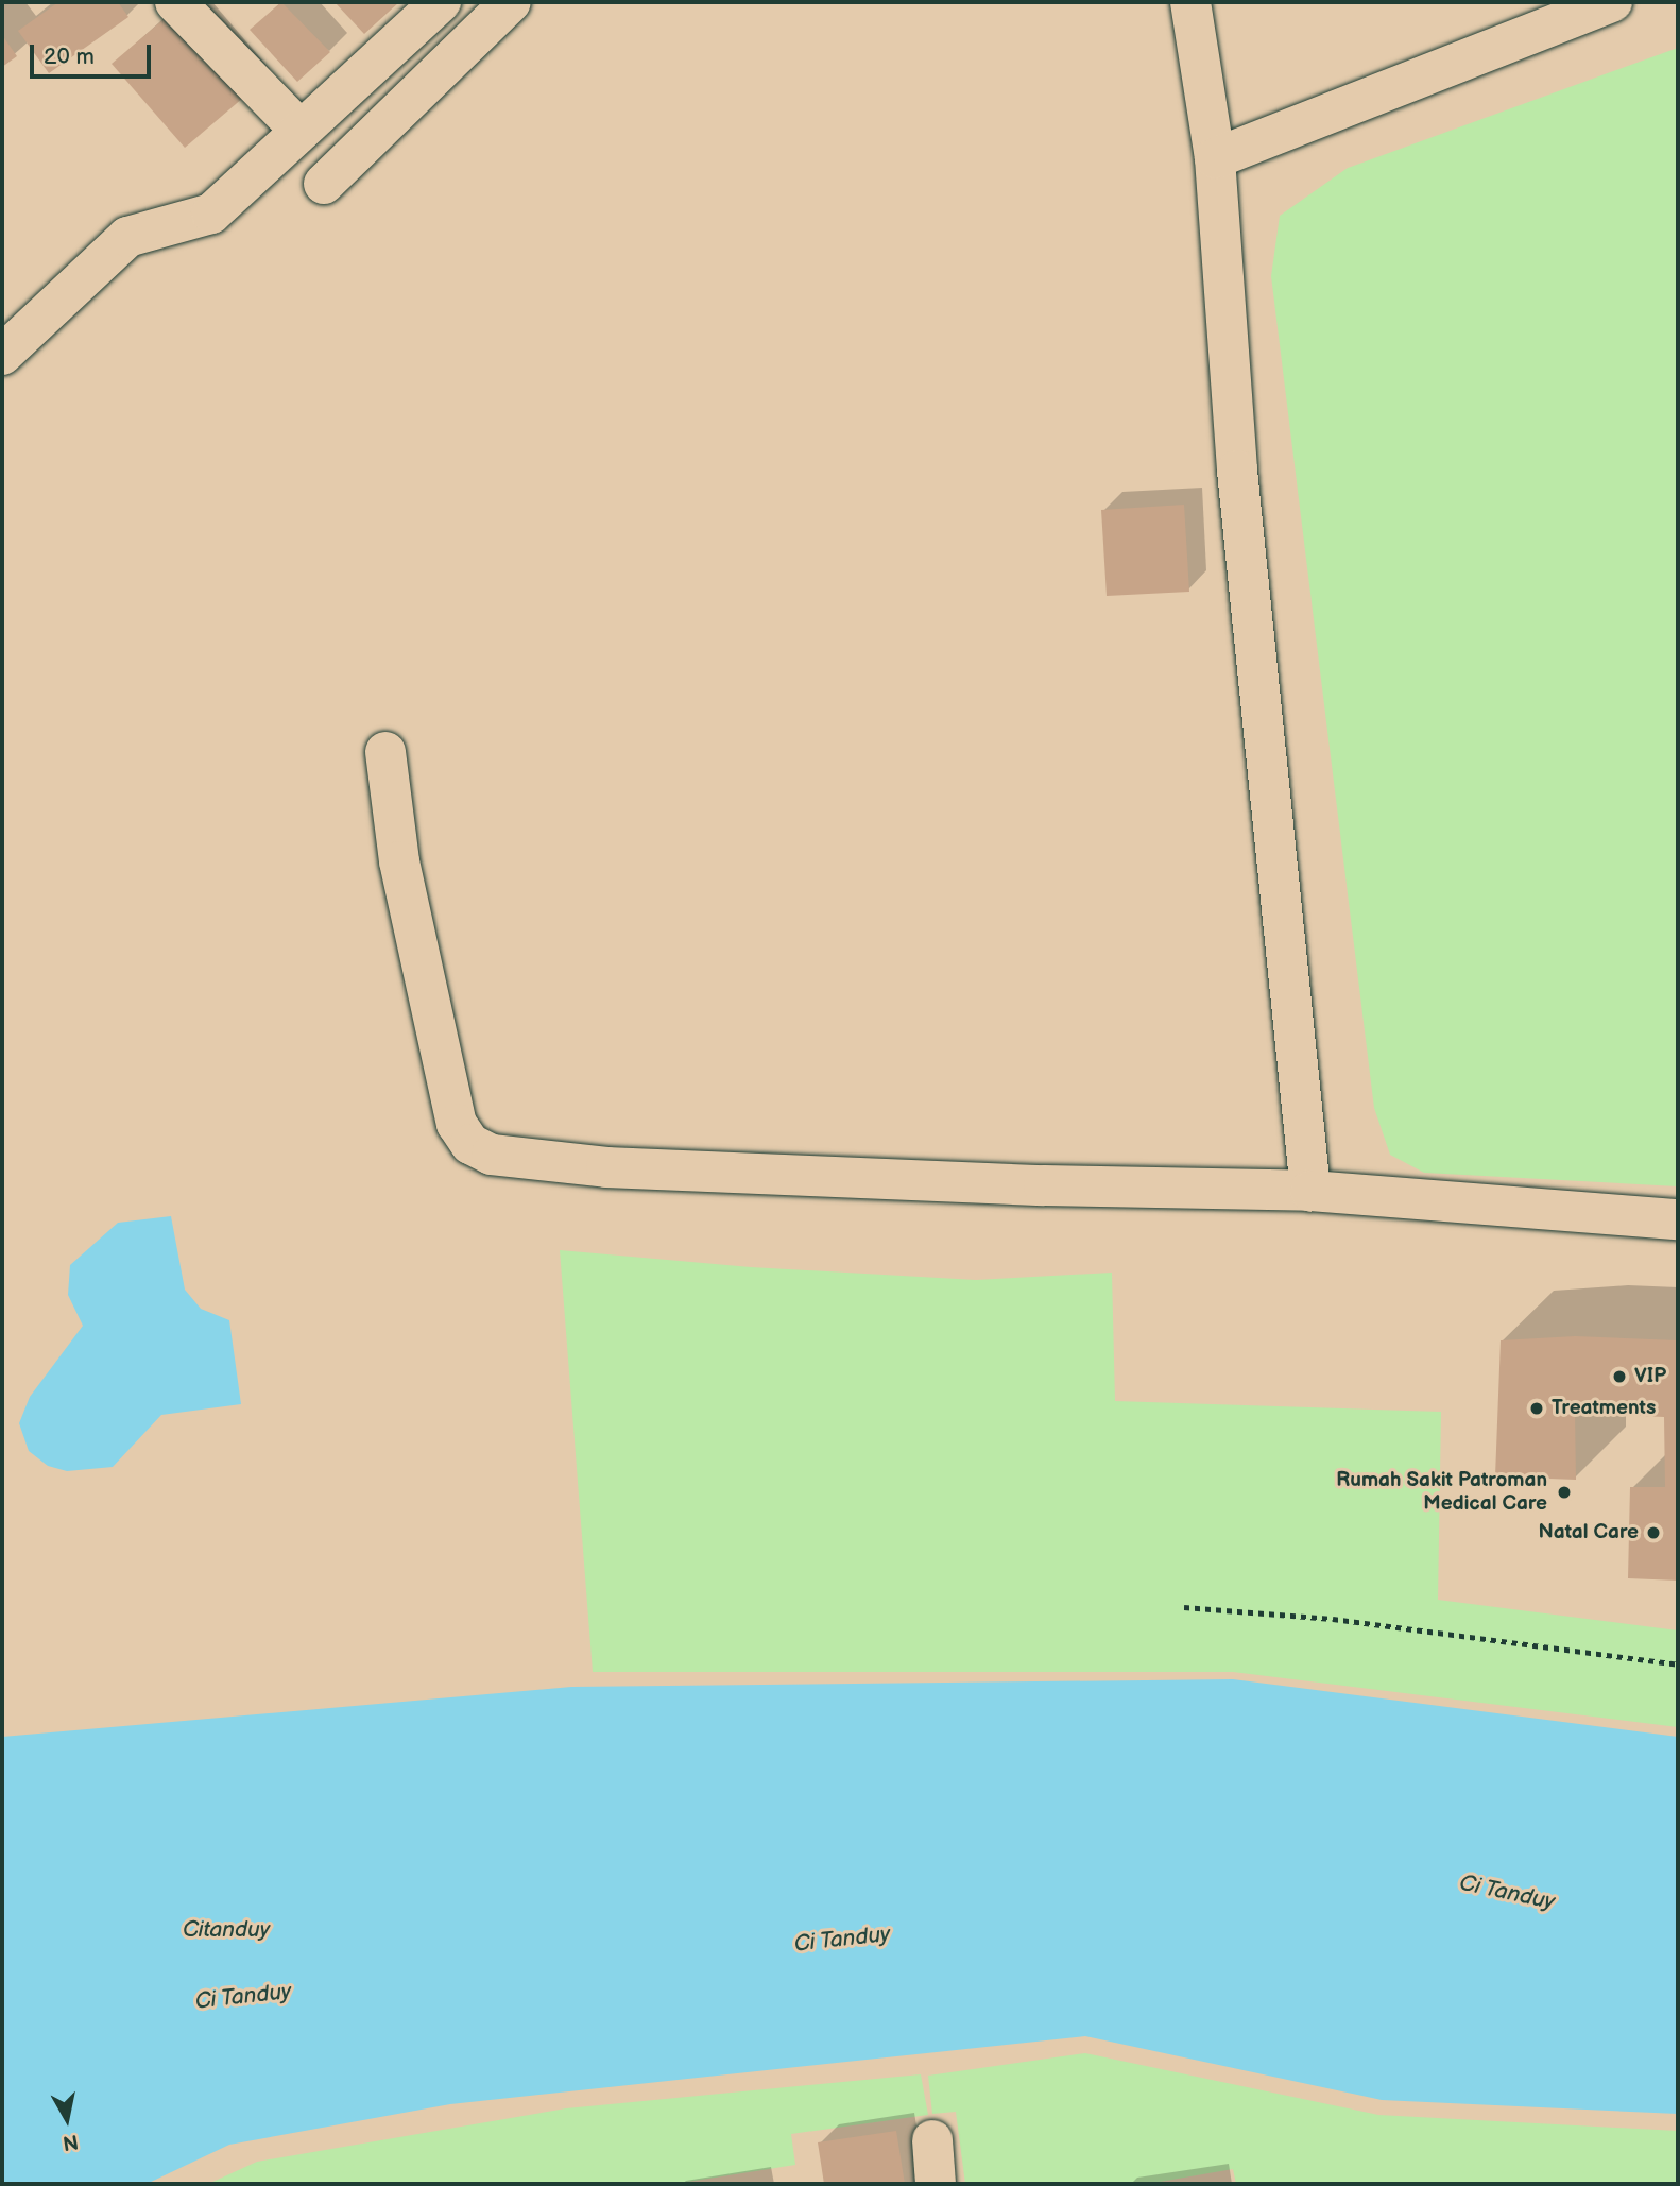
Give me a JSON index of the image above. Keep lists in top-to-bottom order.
{
  "water": ["Ci Tanduy", "Citanduy"],
  "places": [
    "VIP",
    "Treatments",
    "Rumah Sakit Patroman Medical Care",
    "Natal Care"
  ],
  "scale_bar": "20 m",
  "north": "bottom"
}
